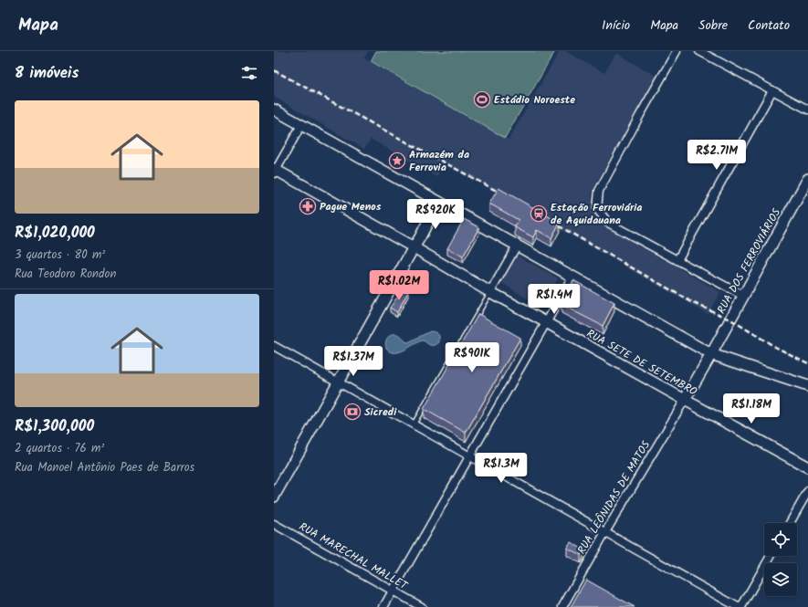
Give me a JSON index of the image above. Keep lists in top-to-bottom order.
{
  "streets": {
    "main road": ["RUA DOS FERROVIÁRIOS", "RUA SETE DE SETEMBRO"],
    "street": ["RUA LEÔNIDAS DE MATOS", "RUA MARECHAL MALLET"]
  },
  "crossings": [
    ["RUA DOS FERROVIÁRIOS", "RUA SETE DE SETEMBRO"],
    ["RUA DOS FERROVIÁRIOS", "RUA LEÔNIDAS DE MATOS"],
    ["RUA SETE DE SETEMBRO", "RUA LEÔNIDAS DE MATOS"]
  ],
  "places": {
    "sports": ["Estádio Noroeste"],
    "place": ["Armazém da Ferrovia"],
    "pharmacy": ["Pague Menos"],
    "station": ["Estação Ferroviária de Aquidauana"],
    "bank": ["Sicredi"]
  },
  "page": {
    "header": "Mapa",
    "nav": [
      "Início",
      "Mapa",
      "Sobre",
      "Contato"
    ],
    "heading": "8 imóveis",
    "list": [
      {
        "name": "R$1,020,000",
        "note": "3 quartos · 80 m² · Rua Teodoro Rondon"
      },
      {
        "name": "R$1,300,000",
        "note": "2 quartos · 76 m² · Rua Manoel Antônio Paes de Barros"
      }
    ],
    "price": [
      "R$2.71M",
      "R$920K",
      "R$1.02M",
      "R$1.4M",
      "R$901K",
      "R$1.37M",
      "R$1.18M",
      "R$1.3M"
    ]
  }
}
